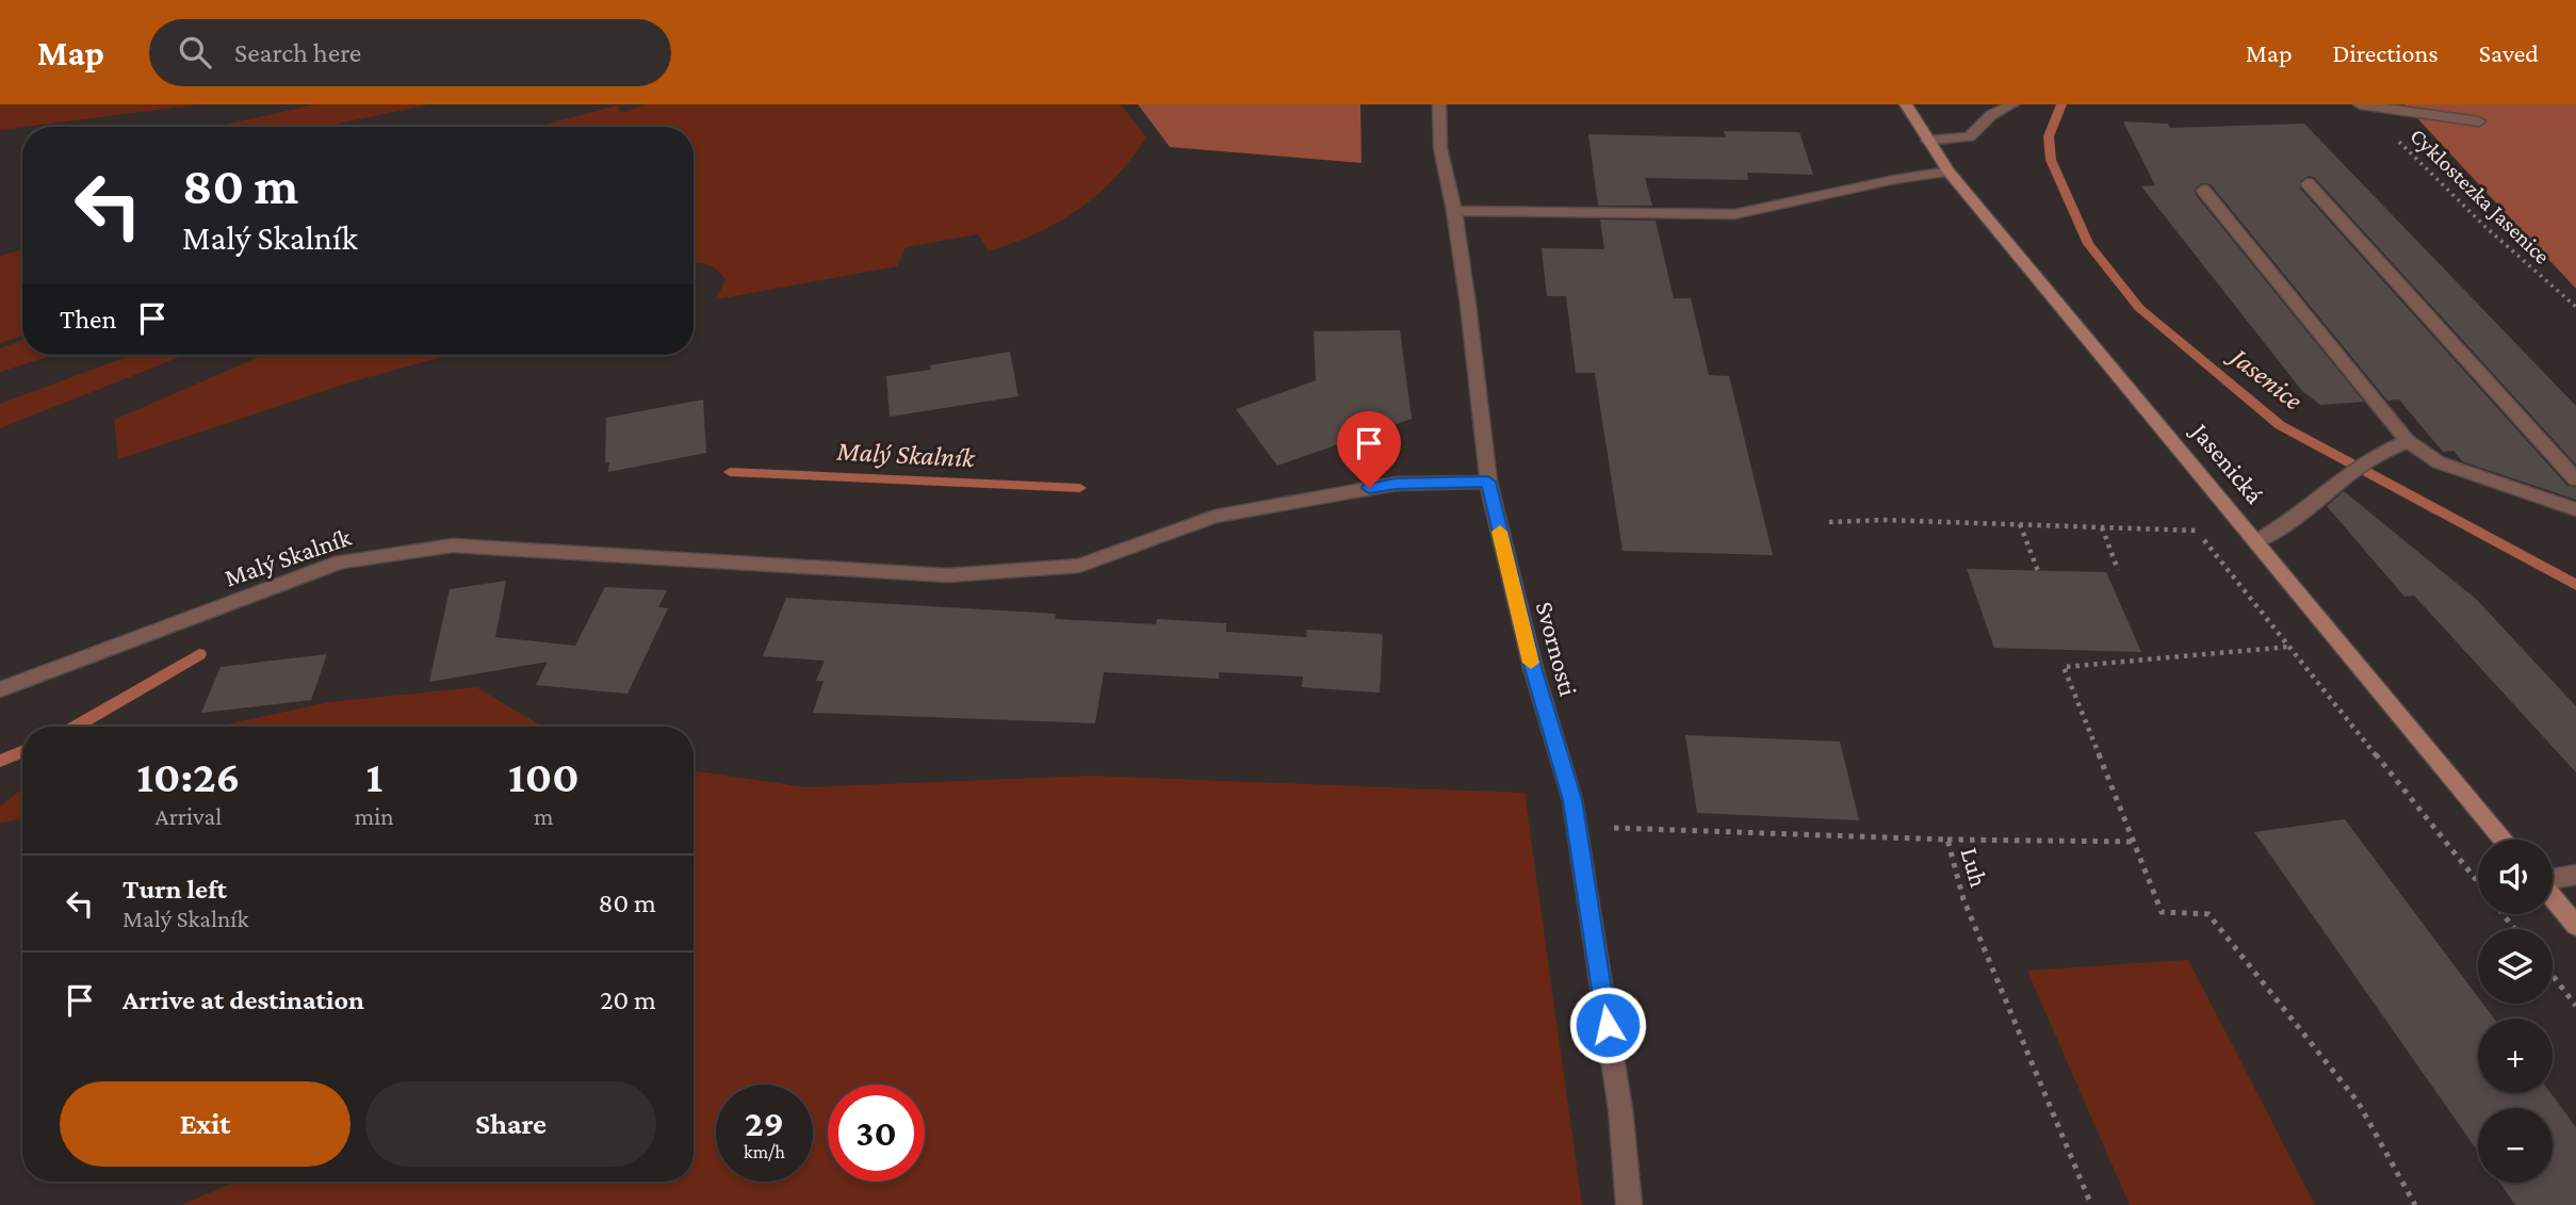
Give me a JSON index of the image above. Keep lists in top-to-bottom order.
{
  "streets": {
    "street": ["Jasenická", "Malý Skalník", "Svornosti"],
    "path": ["Cyklostezka Jasenice", "Luh"]
  },
  "crossings": [
    ["Malý Skalník", "Svornosti"],
    ["Svornosti", "Luh"]
  ],
  "water": ["Jasenice", "Malý Skalník"],
  "page": {
    "header": "Map",
    "search": "Search here",
    "nav": ["Map", "Directions", "Saved"],
    "turn": ["80 m", "Malý Skalník"],
    "then": "Then",
    "eta": [
      "10:26",
      "Arrival",
      "1",
      "min",
      "100",
      "m"
    ],
    "map_buttons": ["+", "−"],
    "list": [
      {
        "name": "Turn left",
        "note": "Malý Skalník",
        "value": "80 m"
      },
      {
        "name": "Arrive at destination",
        "value": "20 m"
      }
    ],
    "buttons": ["Exit", "Share"],
    "speed": "29 km/h",
    "limit": "30"
  }
}
